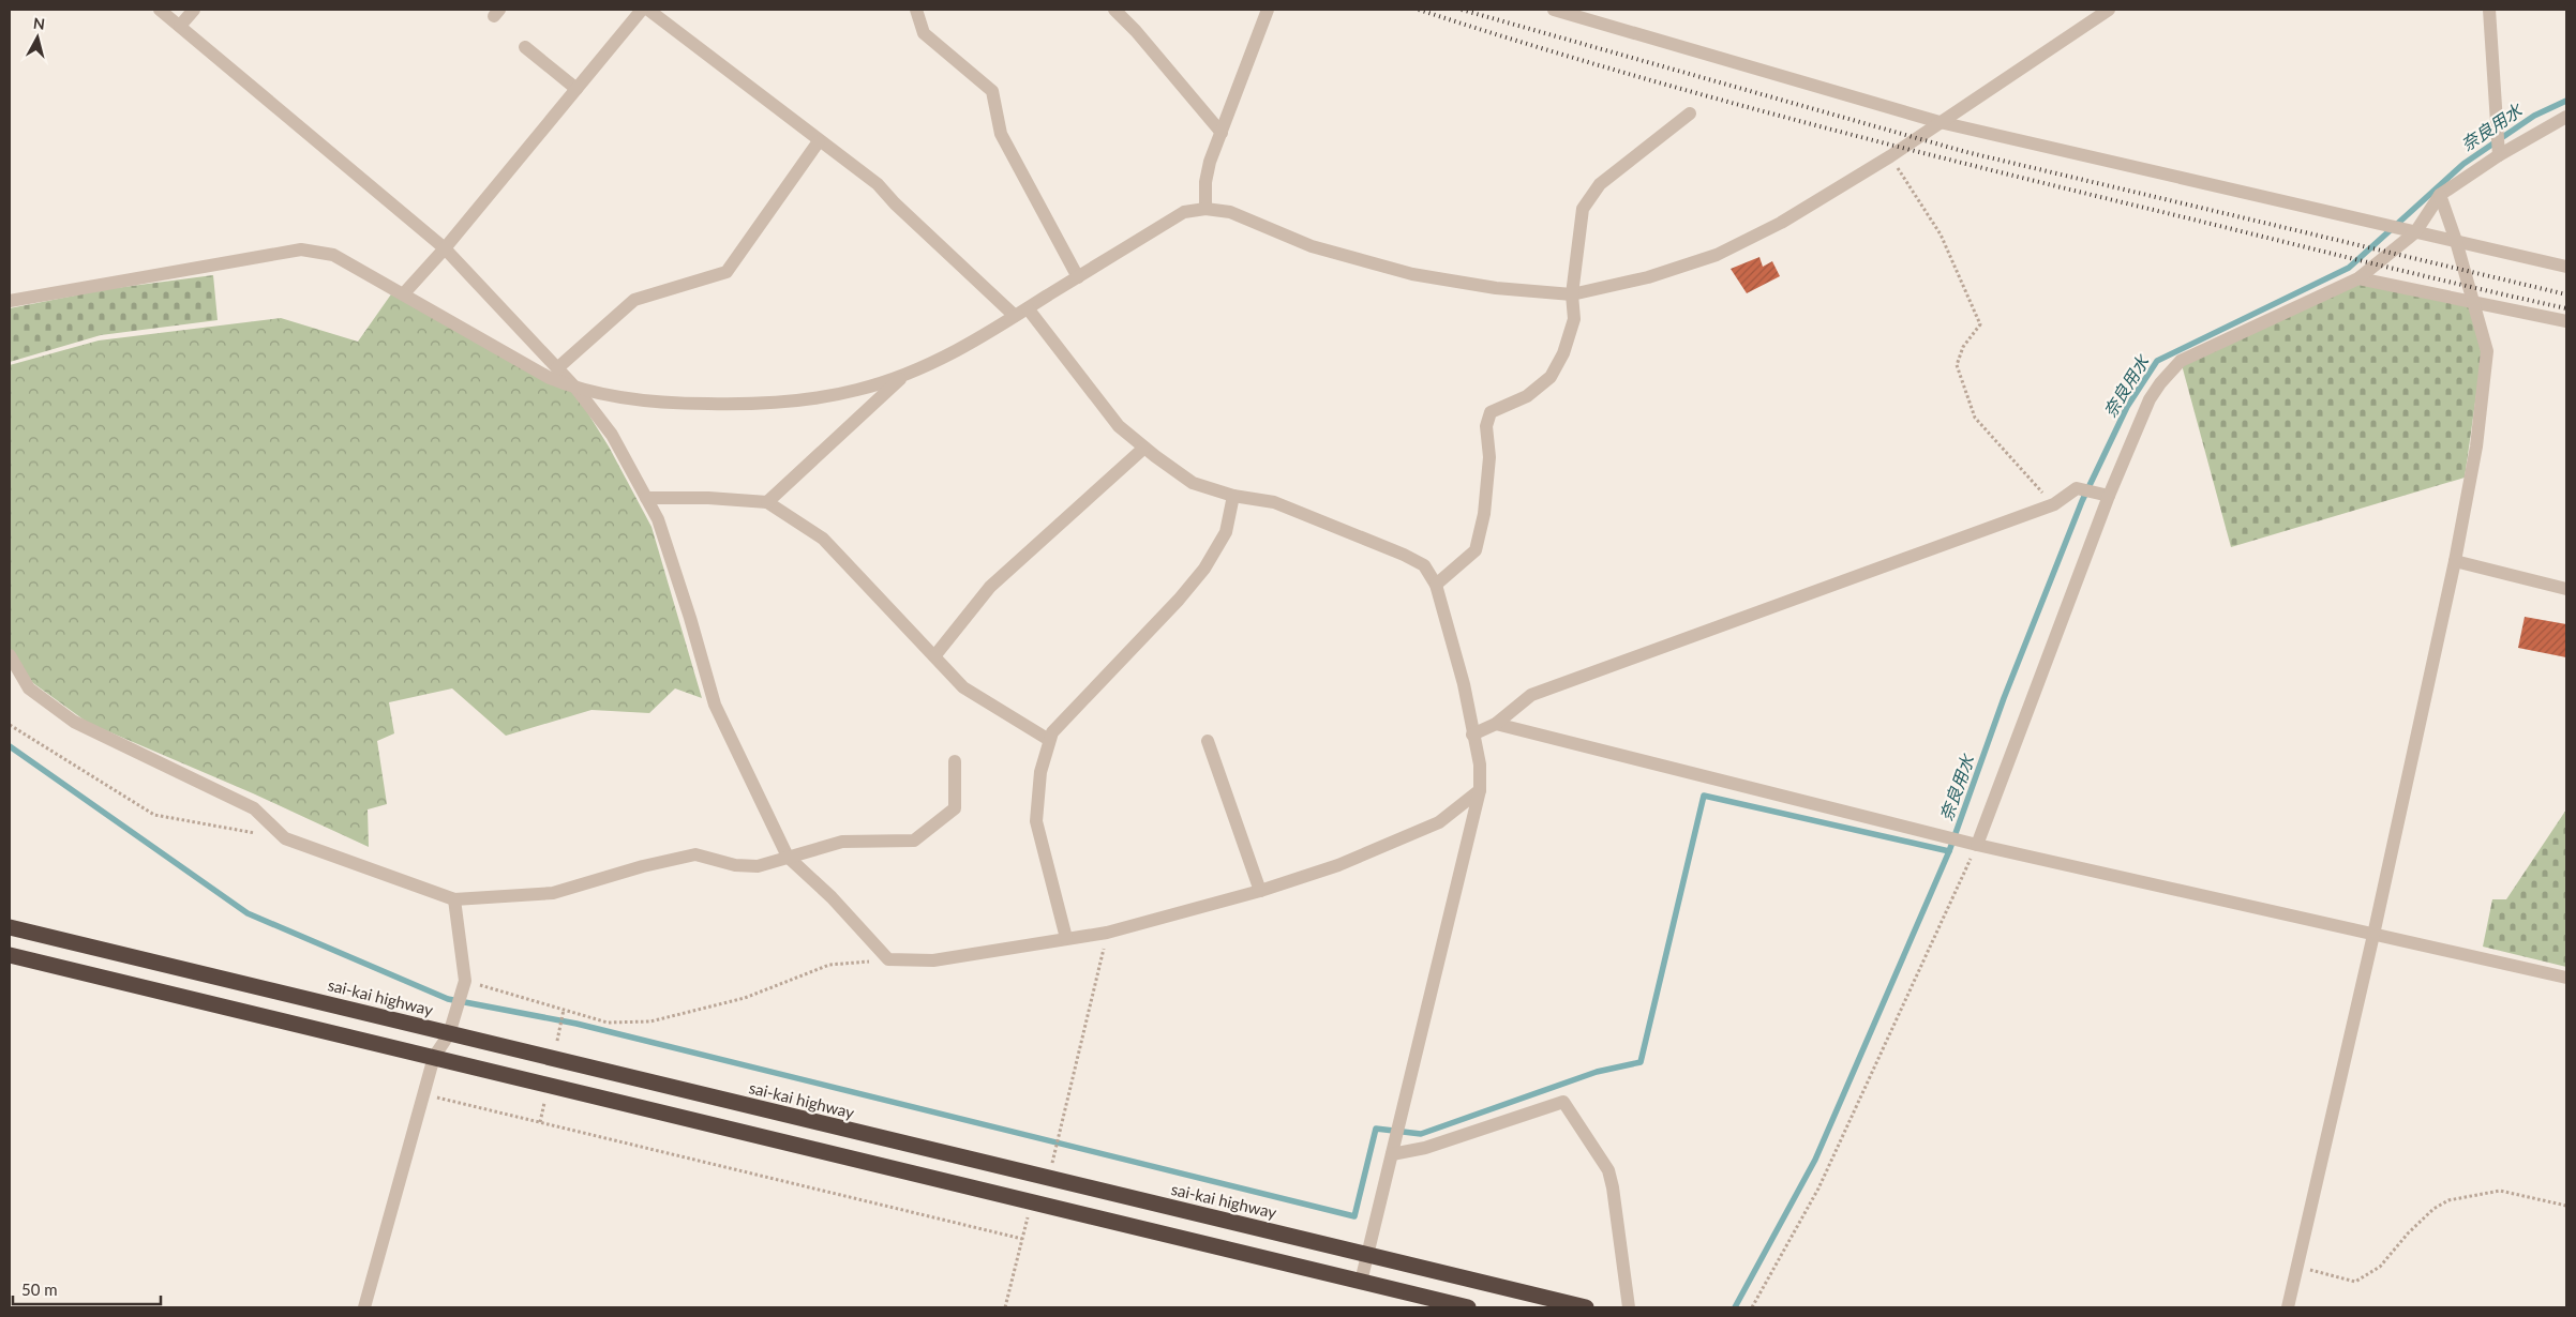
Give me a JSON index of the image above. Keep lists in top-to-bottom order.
{
  "streets": {
    "highway": ["sai-kai highway"]
  },
  "water": ["奈良用水"],
  "scale_bar": "50 m",
  "north": "top"
}
